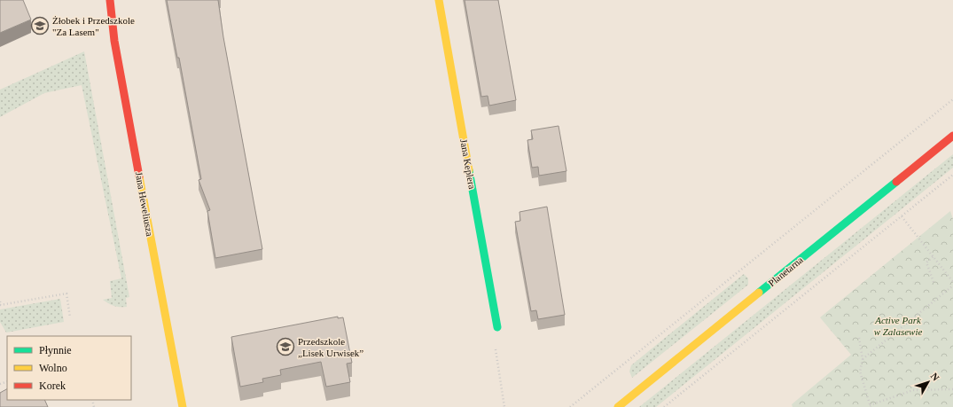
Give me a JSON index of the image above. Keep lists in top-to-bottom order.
{
  "streets": {
    "street": ["Jana Keplera", "Jana Heweliusza", "Planetarna"]
  },
  "parks": ["Active Park w Zalasewie"],
  "places": {
    "school or university": ["Żłobek i Przedszkole \"Za Lasem\"", "Przedszkole „Lisek Urwisek”"]
  },
  "legend": ["Płynnie", "Wolno", "Korek"],
  "north": "top right"
}
